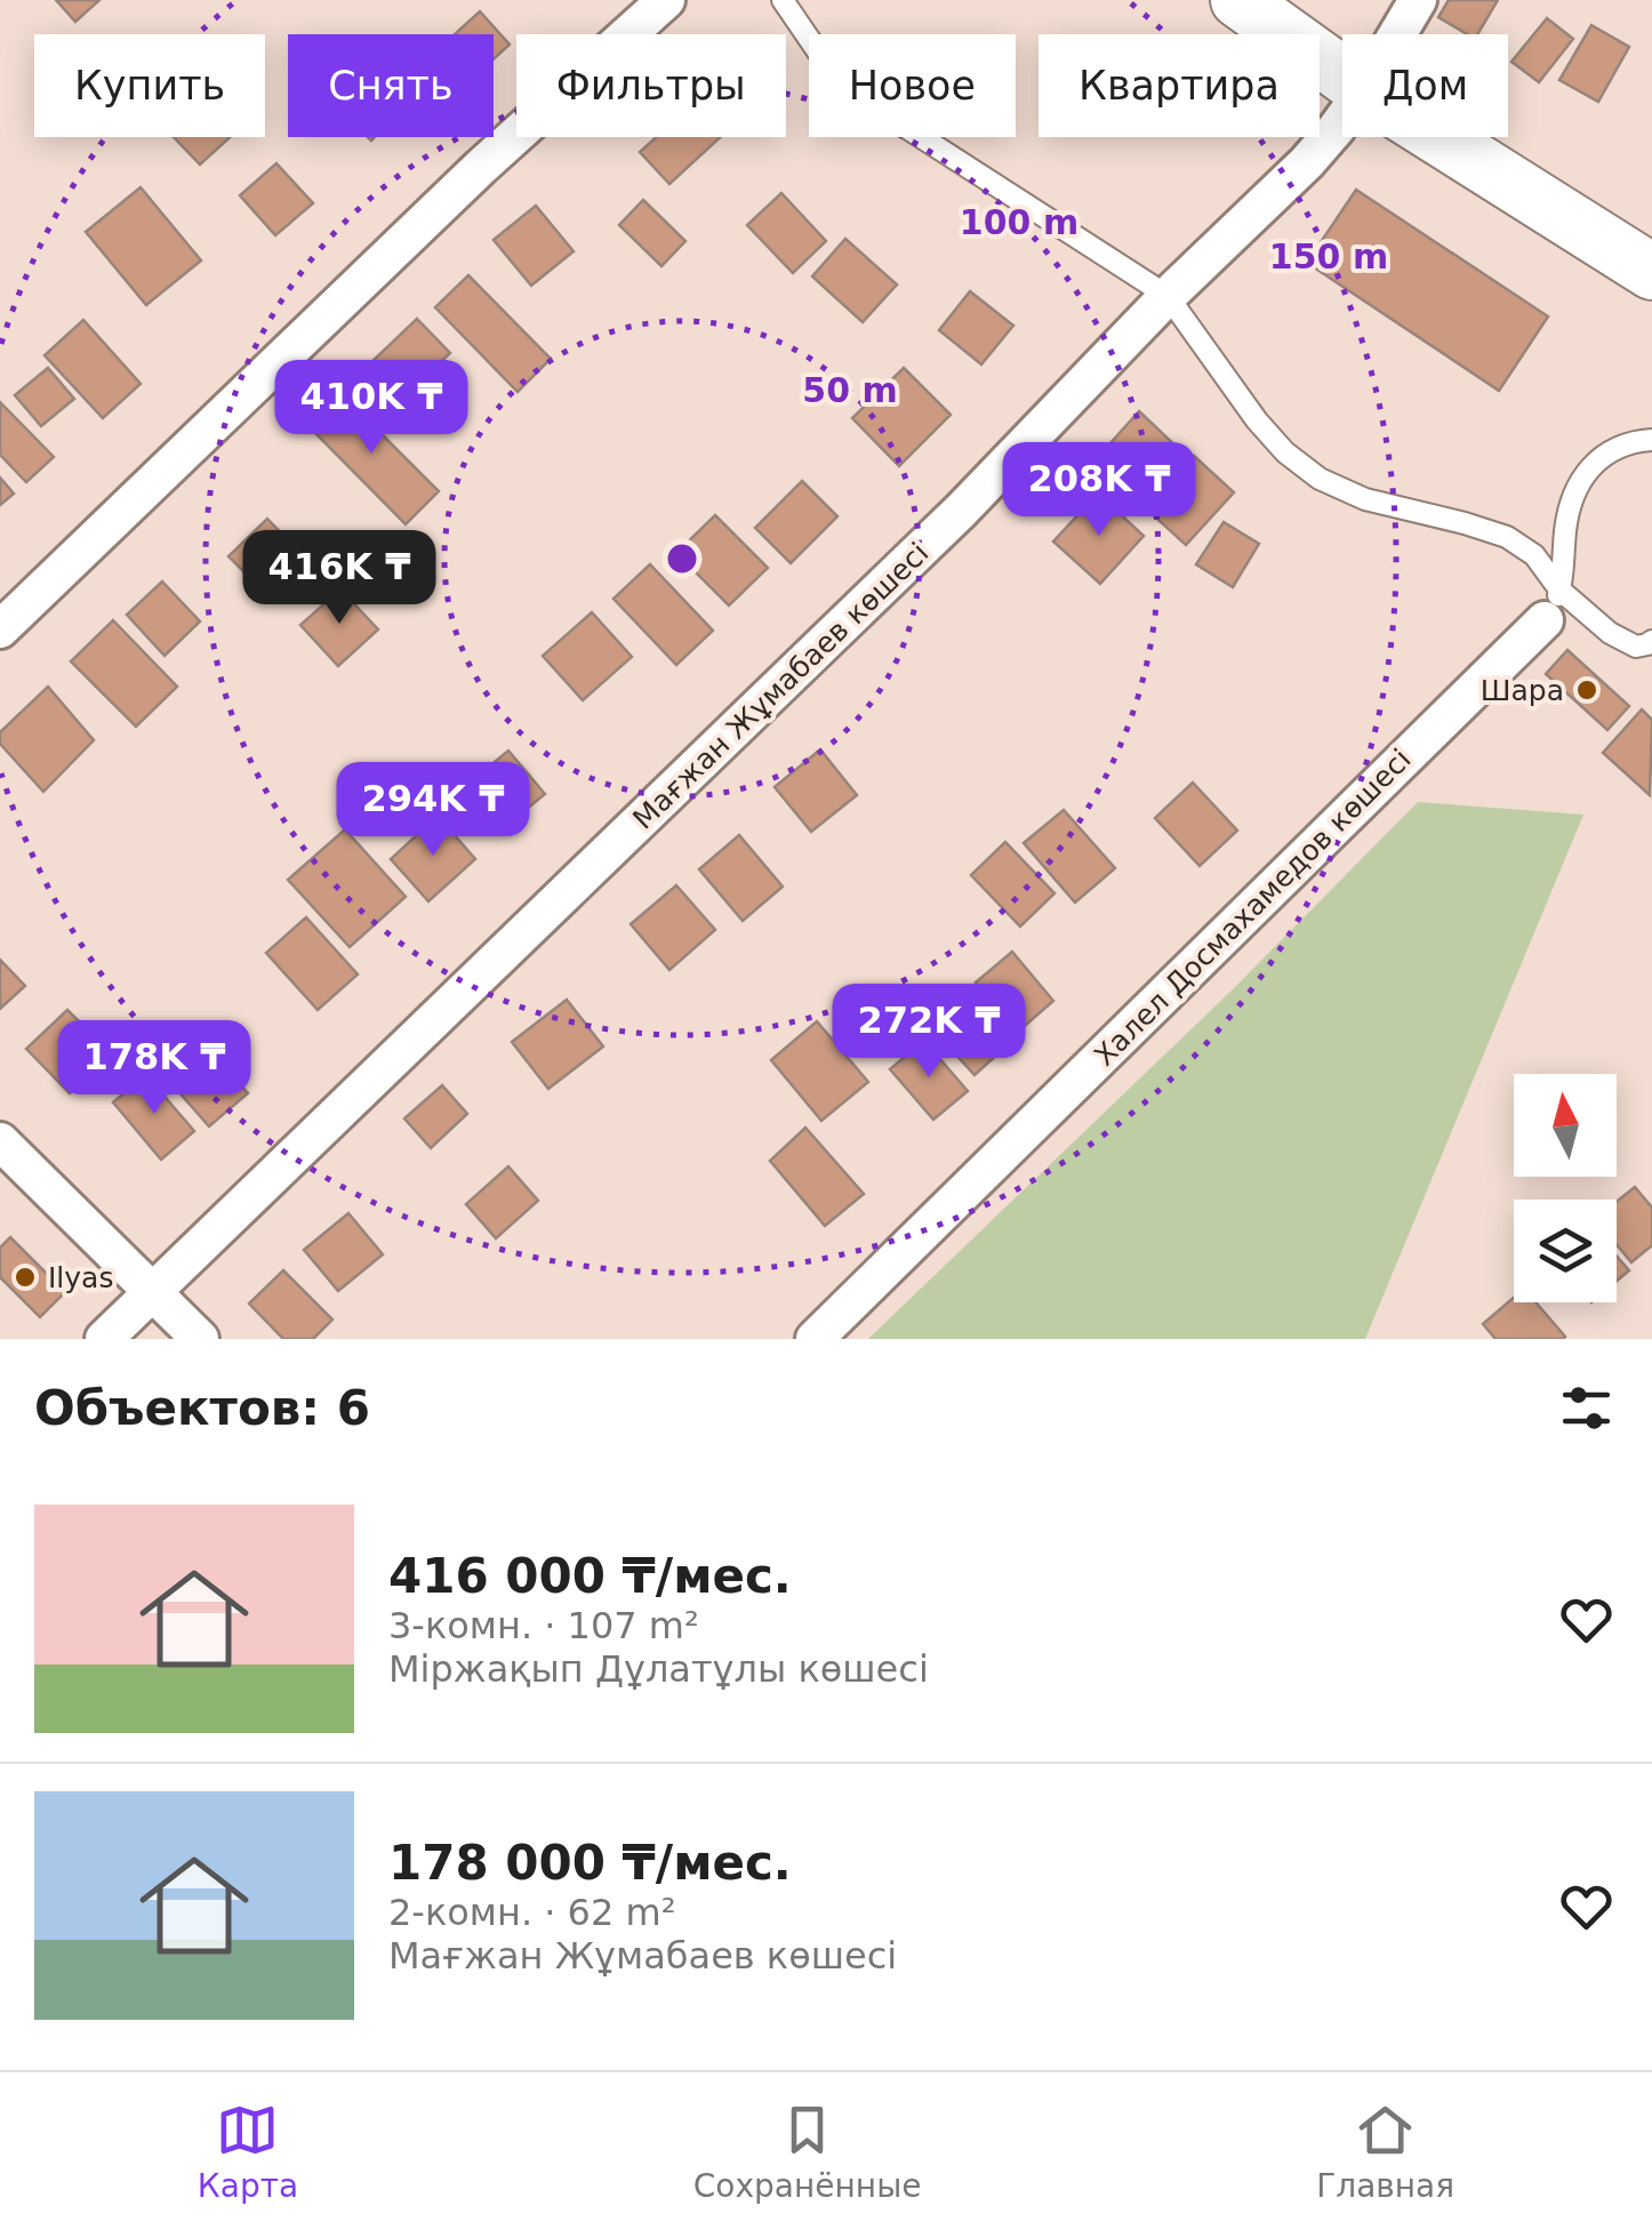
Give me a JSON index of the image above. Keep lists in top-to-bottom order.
{
  "streets": {
    "street": ["Мағжан Жұмабаев көшесі", "Халел Досмахамедов көшесі"]
  },
  "places": ["Шара", "Ilyas"],
  "north": "top",
  "page": {
    "chip": [
      "Купить",
      "Снять",
      "Фильтры",
      "Новое",
      "Квартира",
      "Дом"
    ],
    "price": [
      "410K ₸",
      "208K ₸",
      "416K ₸",
      "294K ₸",
      "272K ₸",
      "178K ₸"
    ],
    "heading": "Объектов: 6",
    "list": [
      {
        "name": "416 000 ₸/мес.",
        "note": "3-комн. · 107 m² · Міржақып Дұлатұлы көшесі"
      },
      {
        "name": "178 000 ₸/мес.",
        "note": "2-комн. · 62 m² · Мағжан Жұмабаев көшесі"
      }
    ],
    "tabs": ["Карта", "Сохранённые", "Главная"]
  },
  "rings": ["100 m", "150 m", "50 m"]
}
